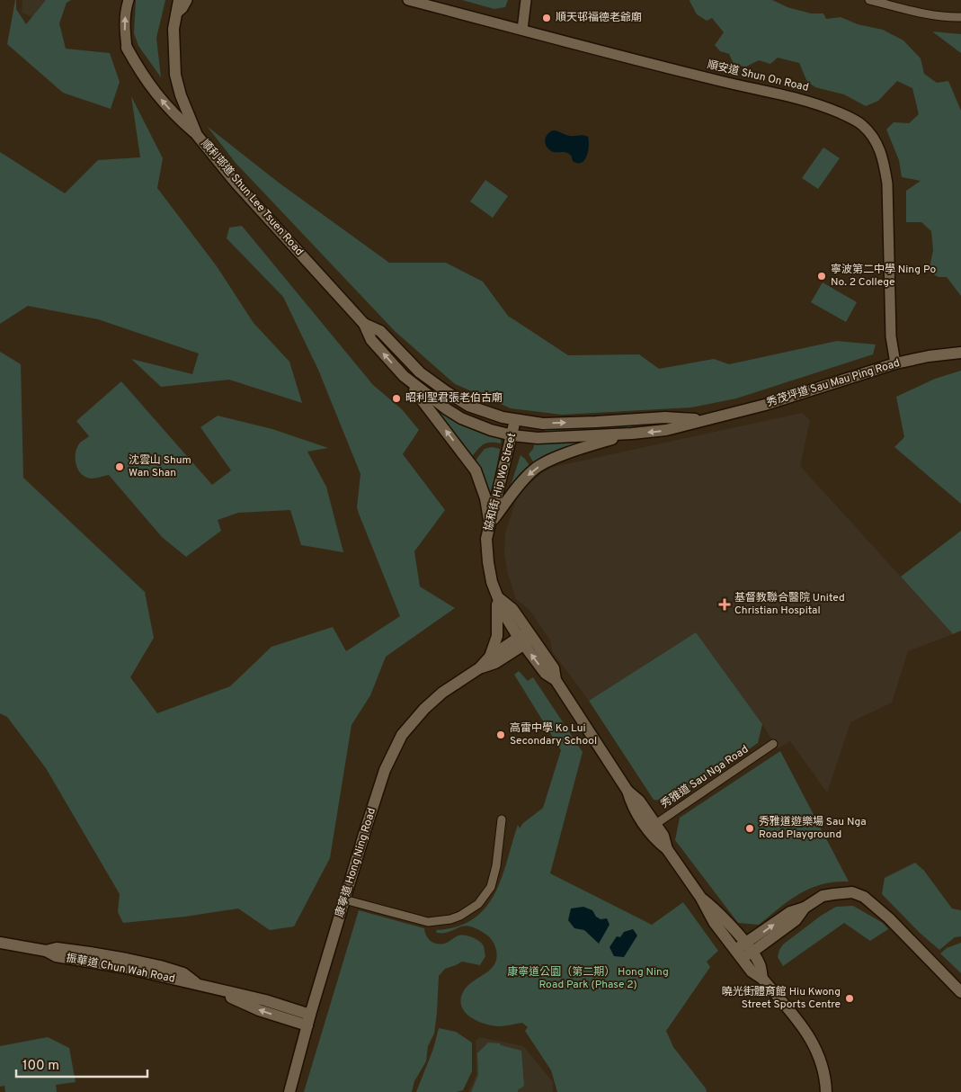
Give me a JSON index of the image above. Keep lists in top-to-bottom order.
{
  "streets": {
    "main road": [
      "順利邨道 Shun Lee Tsuen Road",
      "秀茂坪道 Sau Mau Ping Road",
      "協和街 Hip Wo Street",
      "康寧道 Hong Ning Road",
      "振華道 Chun Wah Road"
    ],
    "street": ["順安道 Shun On Road", "秀雅道 Sau Nga Road"]
  },
  "crossings": [
    ["順安道 Shun On Road", "秀茂坪道 Sau Mau Ping Road"],
    ["順利邨道 Shun Lee Tsuen Road", "秀茂坪道 Sau Mau Ping Road"],
    ["順利邨道 Shun Lee Tsuen Road", "協和街 Hip Wo Street"],
    ["秀茂坪道 Sau Mau Ping Road", "協和街 Hip Wo Street"],
    ["康寧道 Hong Ning Road", "振華道 Chun Wah Road"]
  ],
  "parks": ["康寧道公園（第二期） Hong Ning Road Park (Phase 2)"],
  "places": {
    "other": [
      "順天邨福德老爺廟",
      "寧波第二中學 Ning Po No. 2 College",
      "昭利聖君張老伯古廟",
      "沈雲山 Shum Wan Shan",
      "高雷中學 Ko Lui Secondary School",
      "秀雅道遊樂場 Sau Nga Road Playground",
      "曉光街體育館 Hiu Kwong Street Sports Centre"
    ],
    "health": ["基督教聯合醫院 United Christian Hospital"]
  },
  "scale_bar": "100 m"
}
